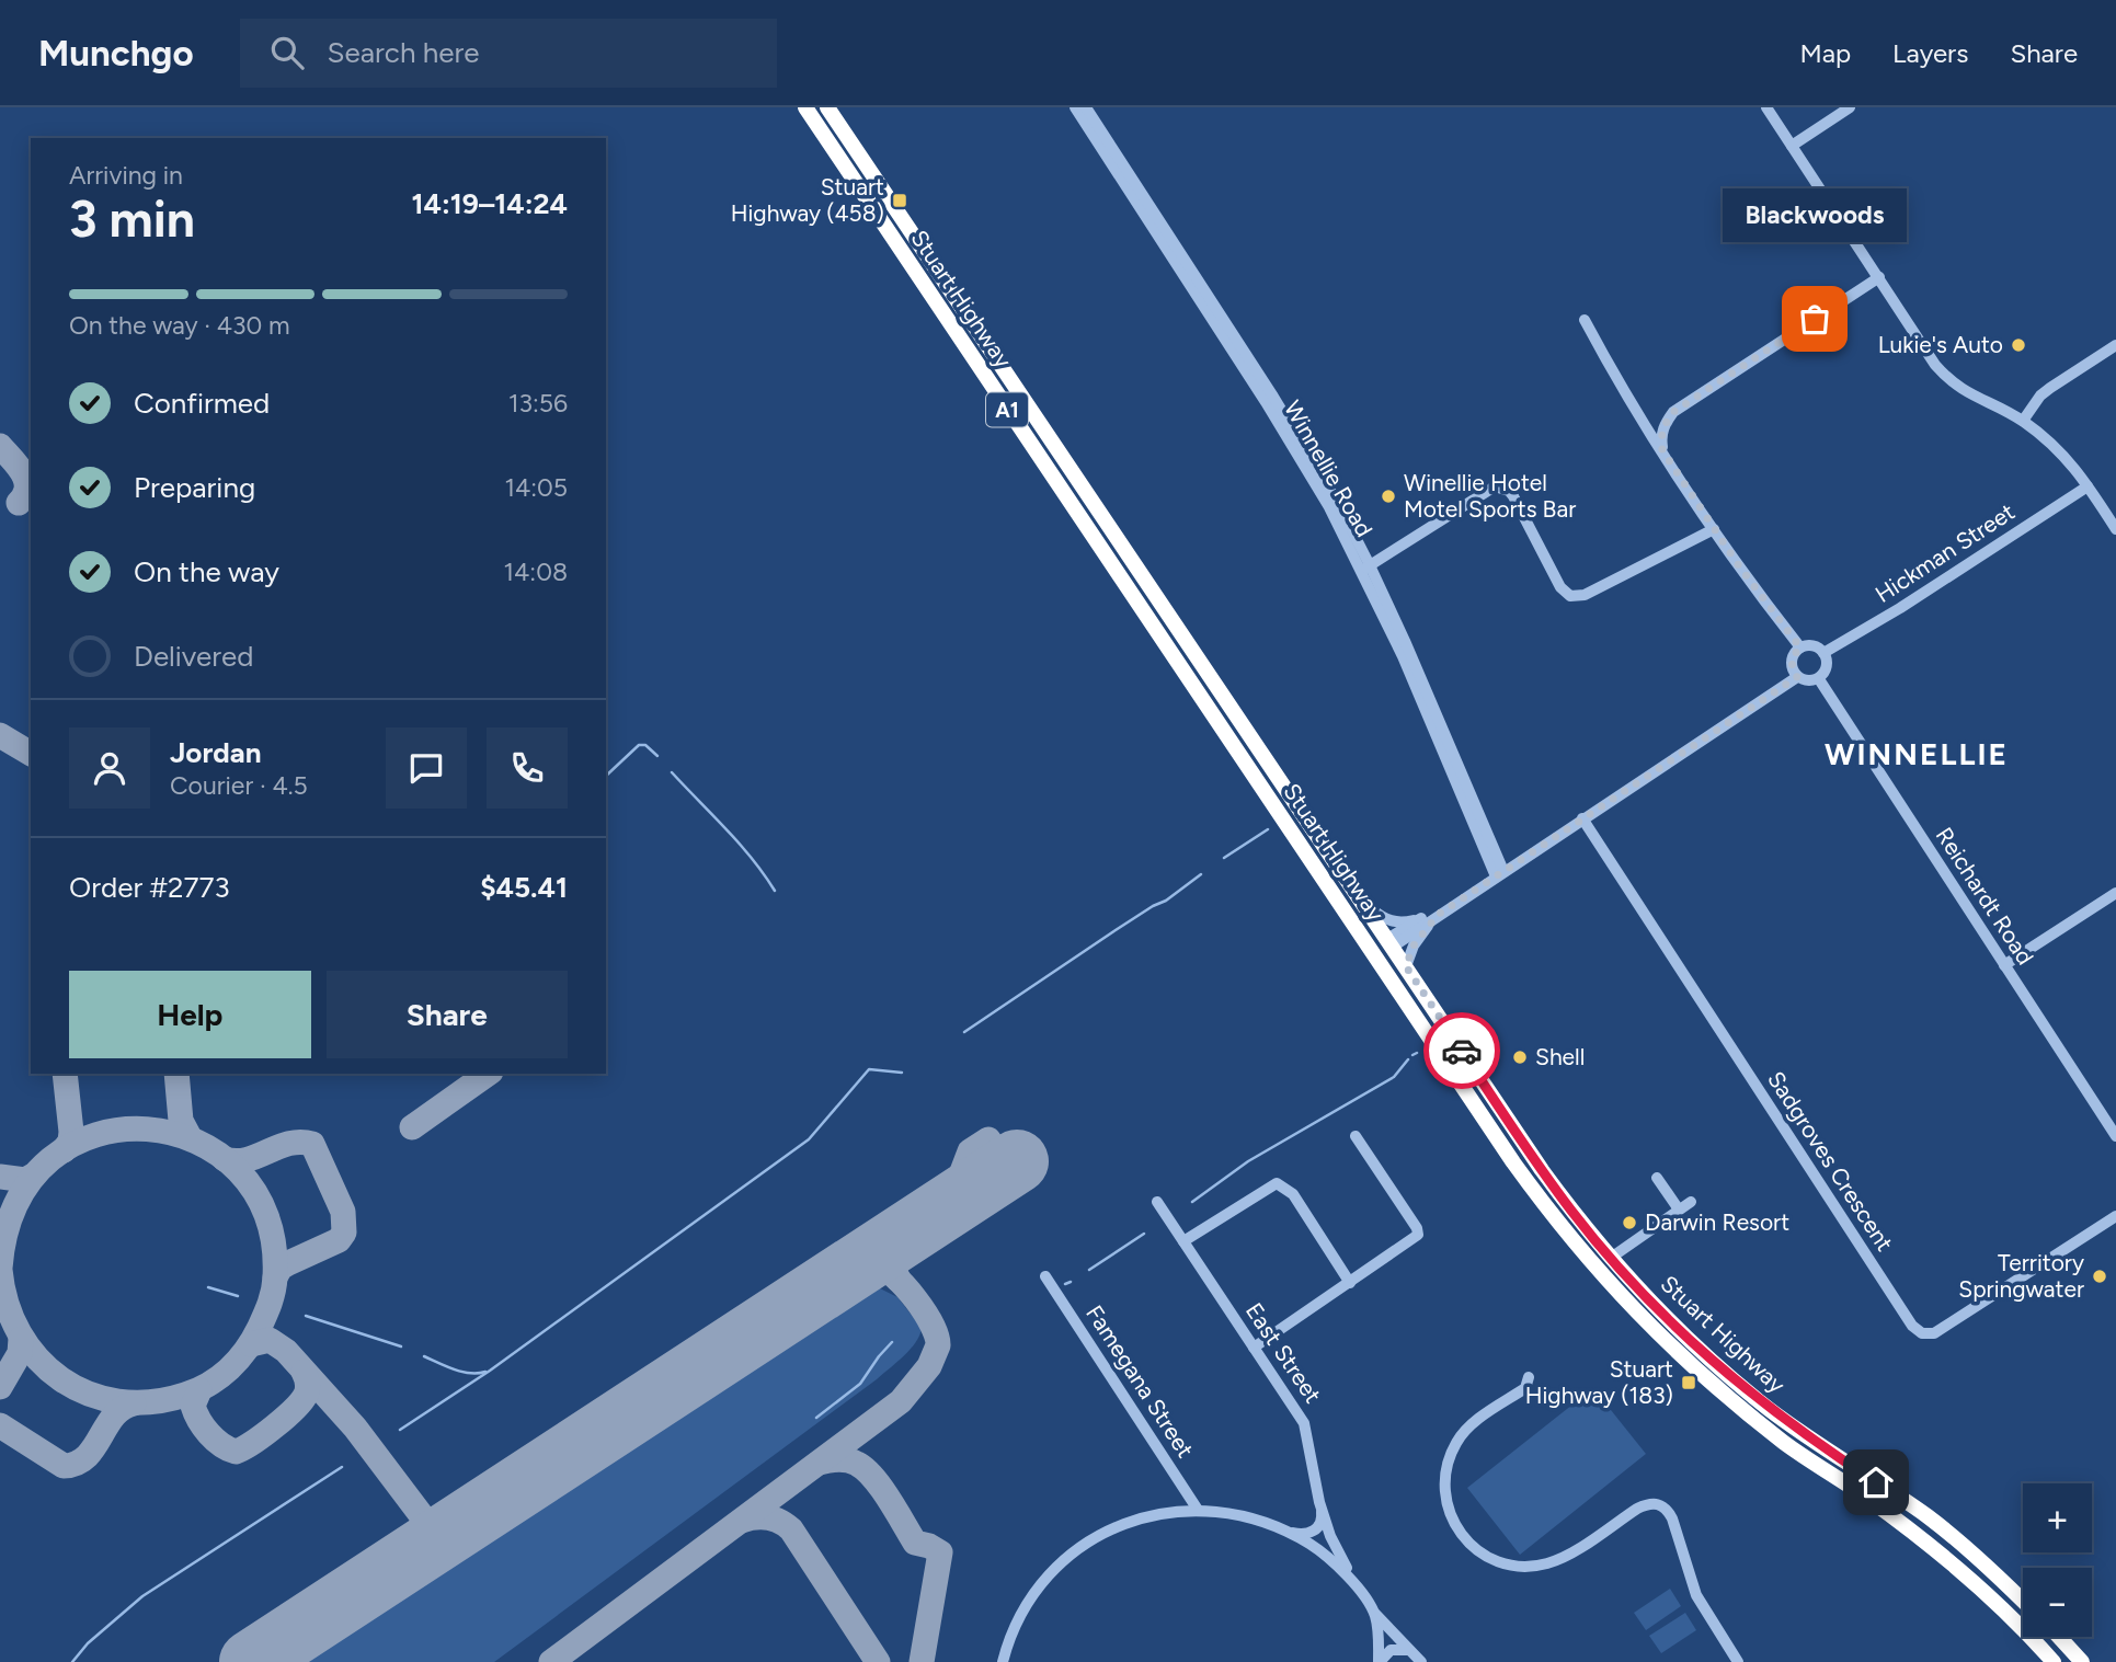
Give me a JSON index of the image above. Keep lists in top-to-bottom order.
{
  "streets": {
    "highway": ["Stuart Highway", "A1"],
    "street": [
      "Winnellie Road",
      "Hickman Street",
      "Reichardt Road",
      "Sadgroves Crescent",
      "East Street",
      "Famegana Street"
    ]
  },
  "crossings": [
    ["Hickman Street", "Reichardt Road"]
  ],
  "districts": ["WINNELLIE"],
  "places": {
    "transit": ["Stuart Highway (458)", "Stuart Highway (183)"],
    "other": [
      "Blackwoods",
      "Lukie's Auto",
      "Winellie Hotel Motel Sports Bar",
      "Shell",
      "Darwin Resort",
      "Territory Springwater"
    ]
  },
  "page": {
    "header": "Munchgo",
    "search": "Search here",
    "nav": ["Map", "Layers", "Share"],
    "heading": ["3 min", "Arriving in", "14:19–14:24"],
    "panel": [
      "Jordan",
      "Courier · 4.5",
      "Order #2773",
      "$45.41"
    ],
    "bubble": "Blackwoods",
    "bar": "On the way · 430 m",
    "list": [
      ["Confirmed", "13:56"],
      ["Preparing", "14:05"],
      ["On the way", "14:08"],
      "Delivered"
    ],
    "buttons": ["Help", "Share"],
    "map_buttons": ["+", "−"]
  }
}
